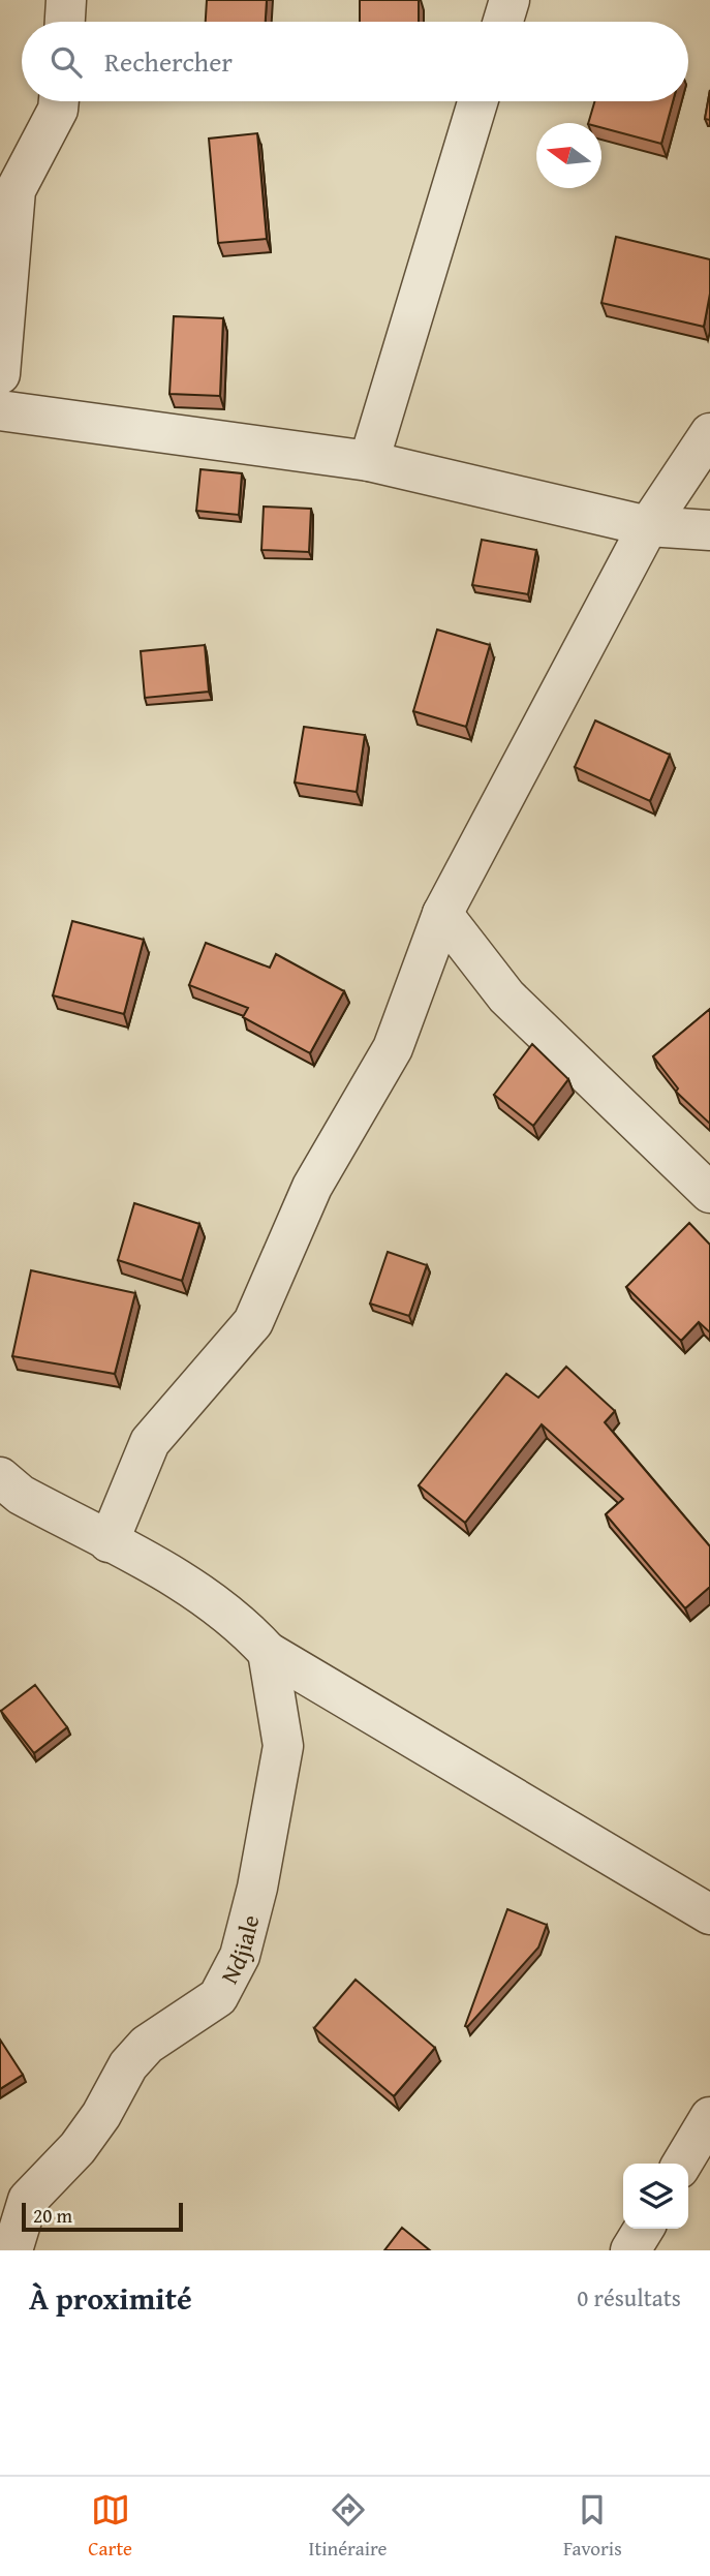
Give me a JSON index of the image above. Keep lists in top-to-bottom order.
{
  "streets": {
    "street": ["Ndjiale"]
  },
  "scale_bar": "20 m",
  "north": "left",
  "page": {
    "search": "Rechercher",
    "scale": "20 m",
    "heading": ["À proximité", "0 résultats"],
    "nav": ["Carte", "Itinéraire", "Favoris"]
  }
}
